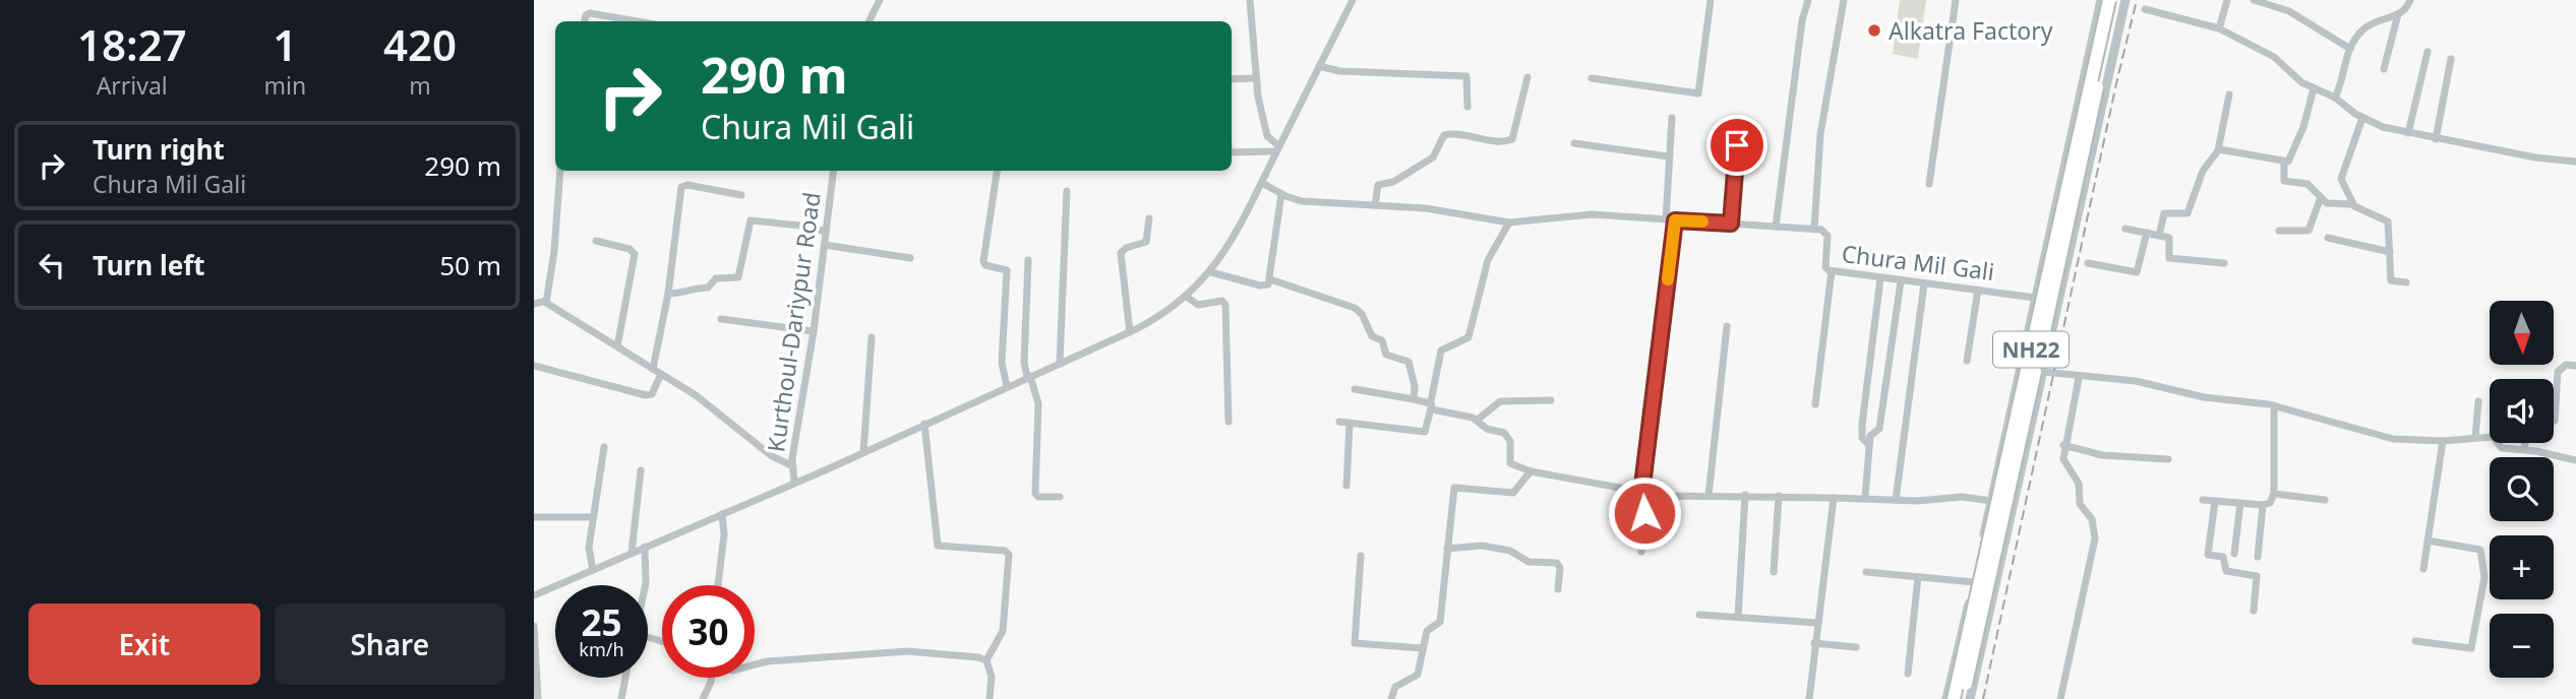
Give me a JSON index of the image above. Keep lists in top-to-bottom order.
{
  "streets": {
    "highway": ["NH22"],
    "street": ["Chura Mil Gali", "Kurthoul-Dariypur Road"]
  },
  "places": ["Alkatra Factory"],
  "north": "bottom",
  "page": {
    "eta": [
      "18:27",
      "Arrival",
      "1",
      "min",
      "420",
      "m"
    ],
    "turn": ["290 m", "Chura Mil Gali"],
    "list": [
      {
        "name": "Turn right",
        "note": "Chura Mil Gali",
        "value": "290 m"
      },
      {
        "name": "Turn left",
        "value": "50 m"
      }
    ],
    "map_buttons": ["+", "−"],
    "speed": "25 km/h",
    "limit": "30",
    "buttons": ["Exit", "Share"]
  }
}
